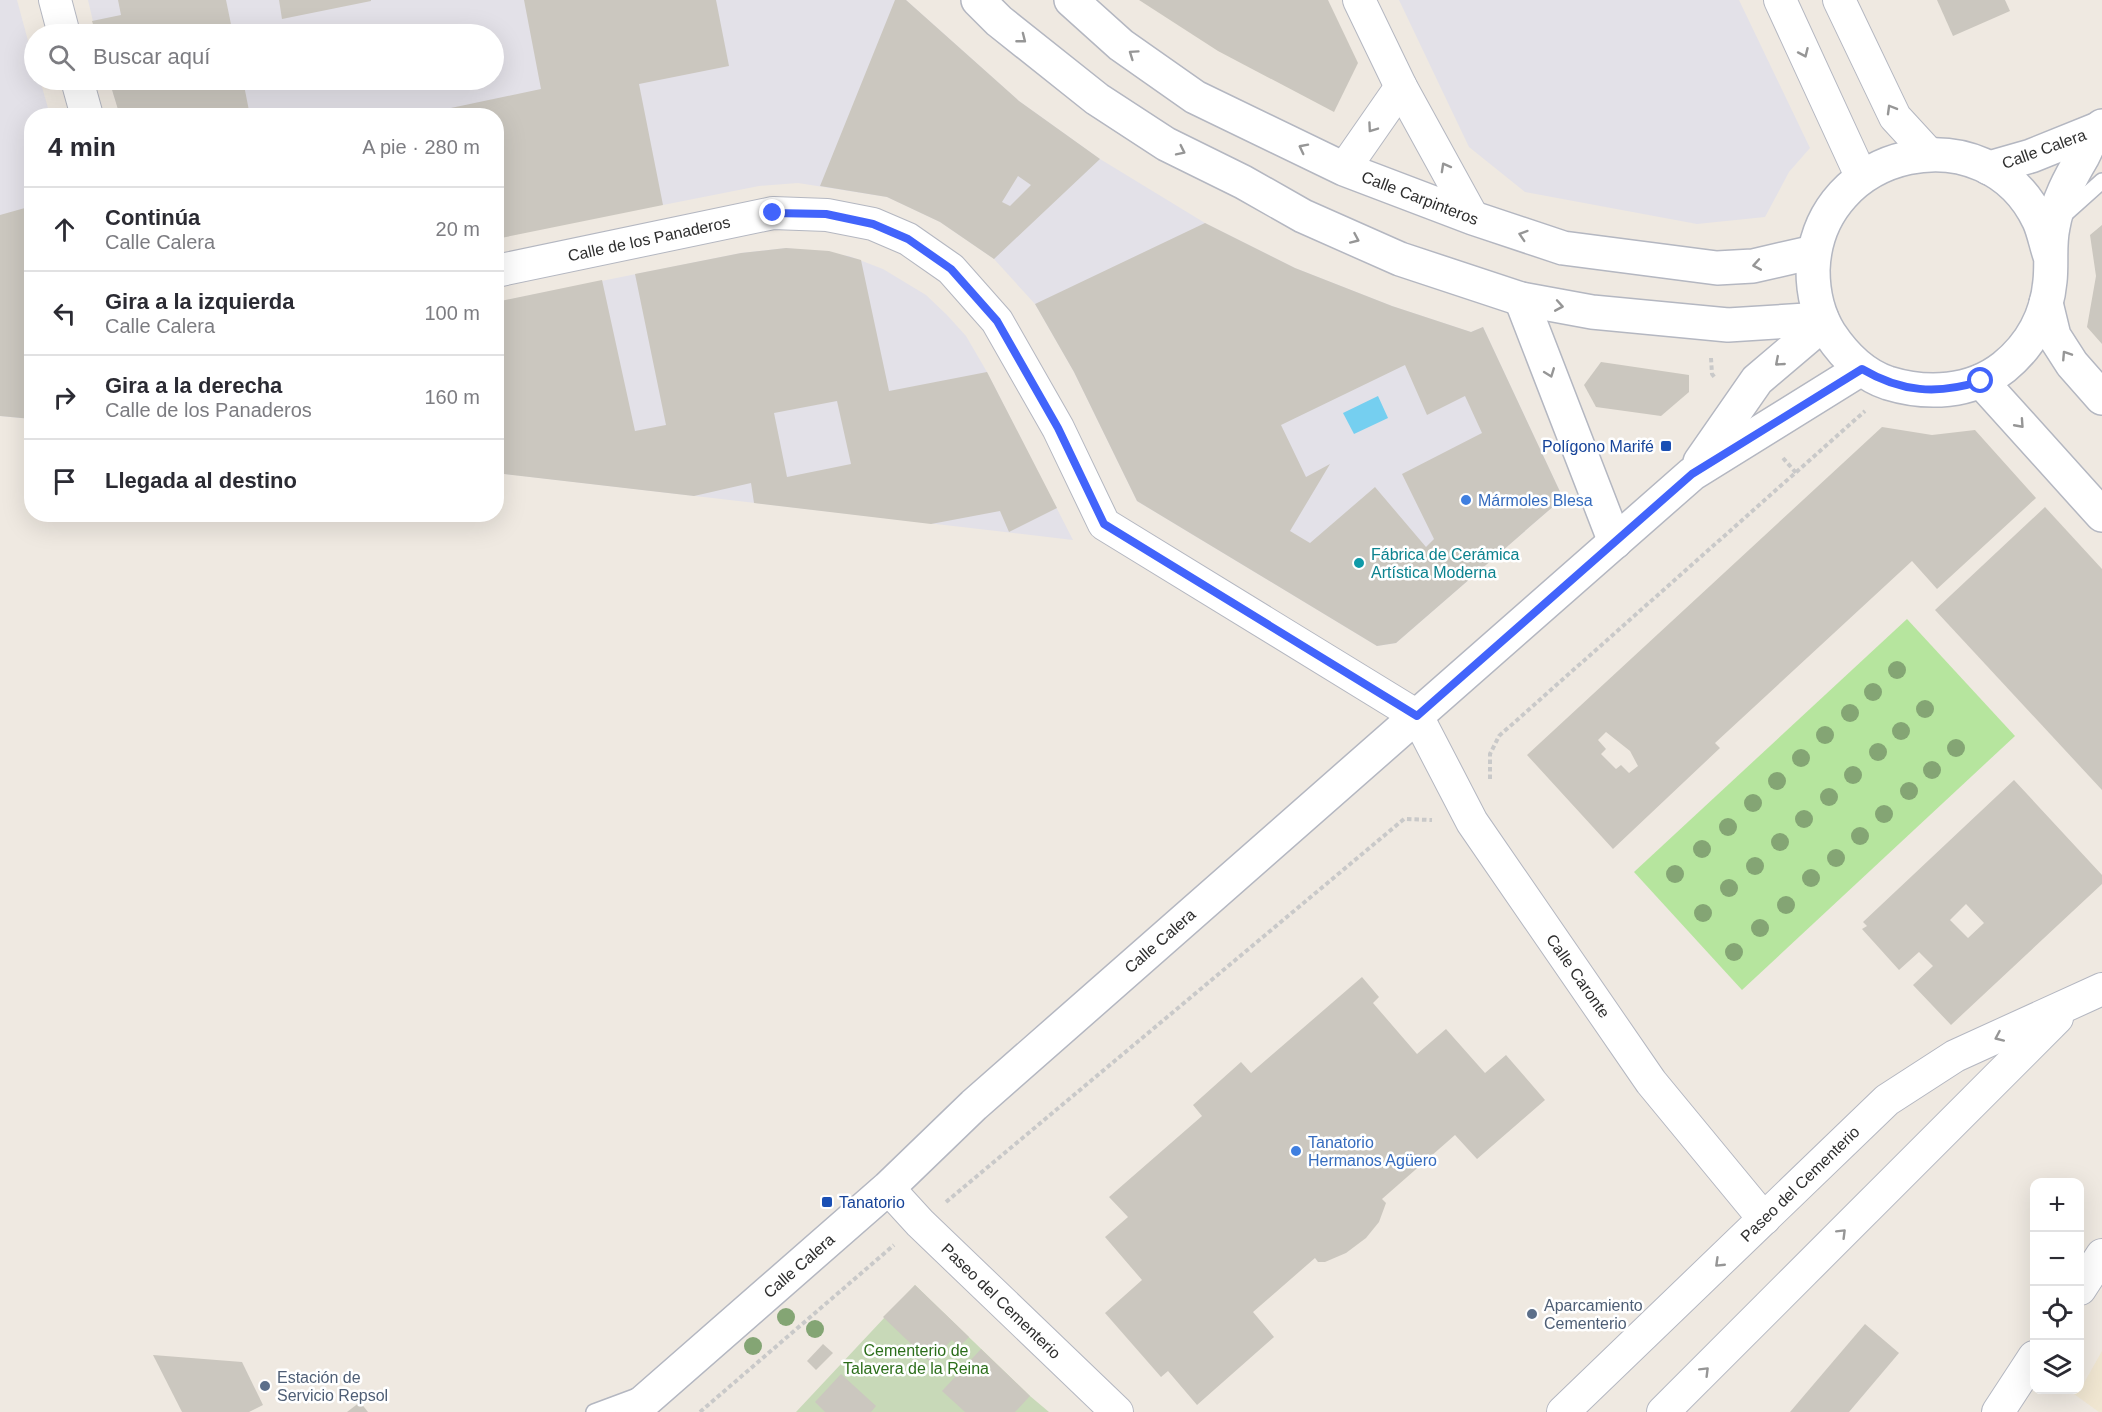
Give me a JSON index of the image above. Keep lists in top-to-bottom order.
{
  "streets": {
    "main road": ["Calle Calera", "Calle Carpinteros"],
    "street": ["Calle de los Panaderos", "Calle Caronte", "Paseo del Cementerio"]
  },
  "crossings": [
    ["Calle Calera", "Calle Carpinteros"],
    ["Calle Calera", "Calle de los Panaderos"],
    ["Calle Calera", "Calle Caronte"],
    ["Calle Calera", "Paseo del Cementerio"],
    ["Calle de los Panaderos", "Calle Caronte"],
    ["Calle Caronte", "Paseo del Cementerio"]
  ],
  "parks": ["Cementerio de Talavera de la Reina"],
  "places": {
    "transit": ["Polígono Marifé", "Tanatorio"],
    "other": [
      "Mármoles Blesa",
      "Fábrica de Cerámica Artística Moderna",
      "Tanatorio Hermanos Agüero",
      "Aparcamiento Cementerio",
      "Estación de Servicio Repsol"
    ]
  },
  "page": {
    "search": "Buscar aquí",
    "heading": ["4 min", "A pie · 280 m"],
    "list": [
      ["Continúa", "Calle Calera", "20 m"],
      ["Gira a la izquierda", "Calle Calera", "100 m"],
      ["Gira a la derecha", "Calle de los Panaderos", "160 m"],
      "Llegada al destino"
    ],
    "map_buttons": ["+", "−"]
  }
}
